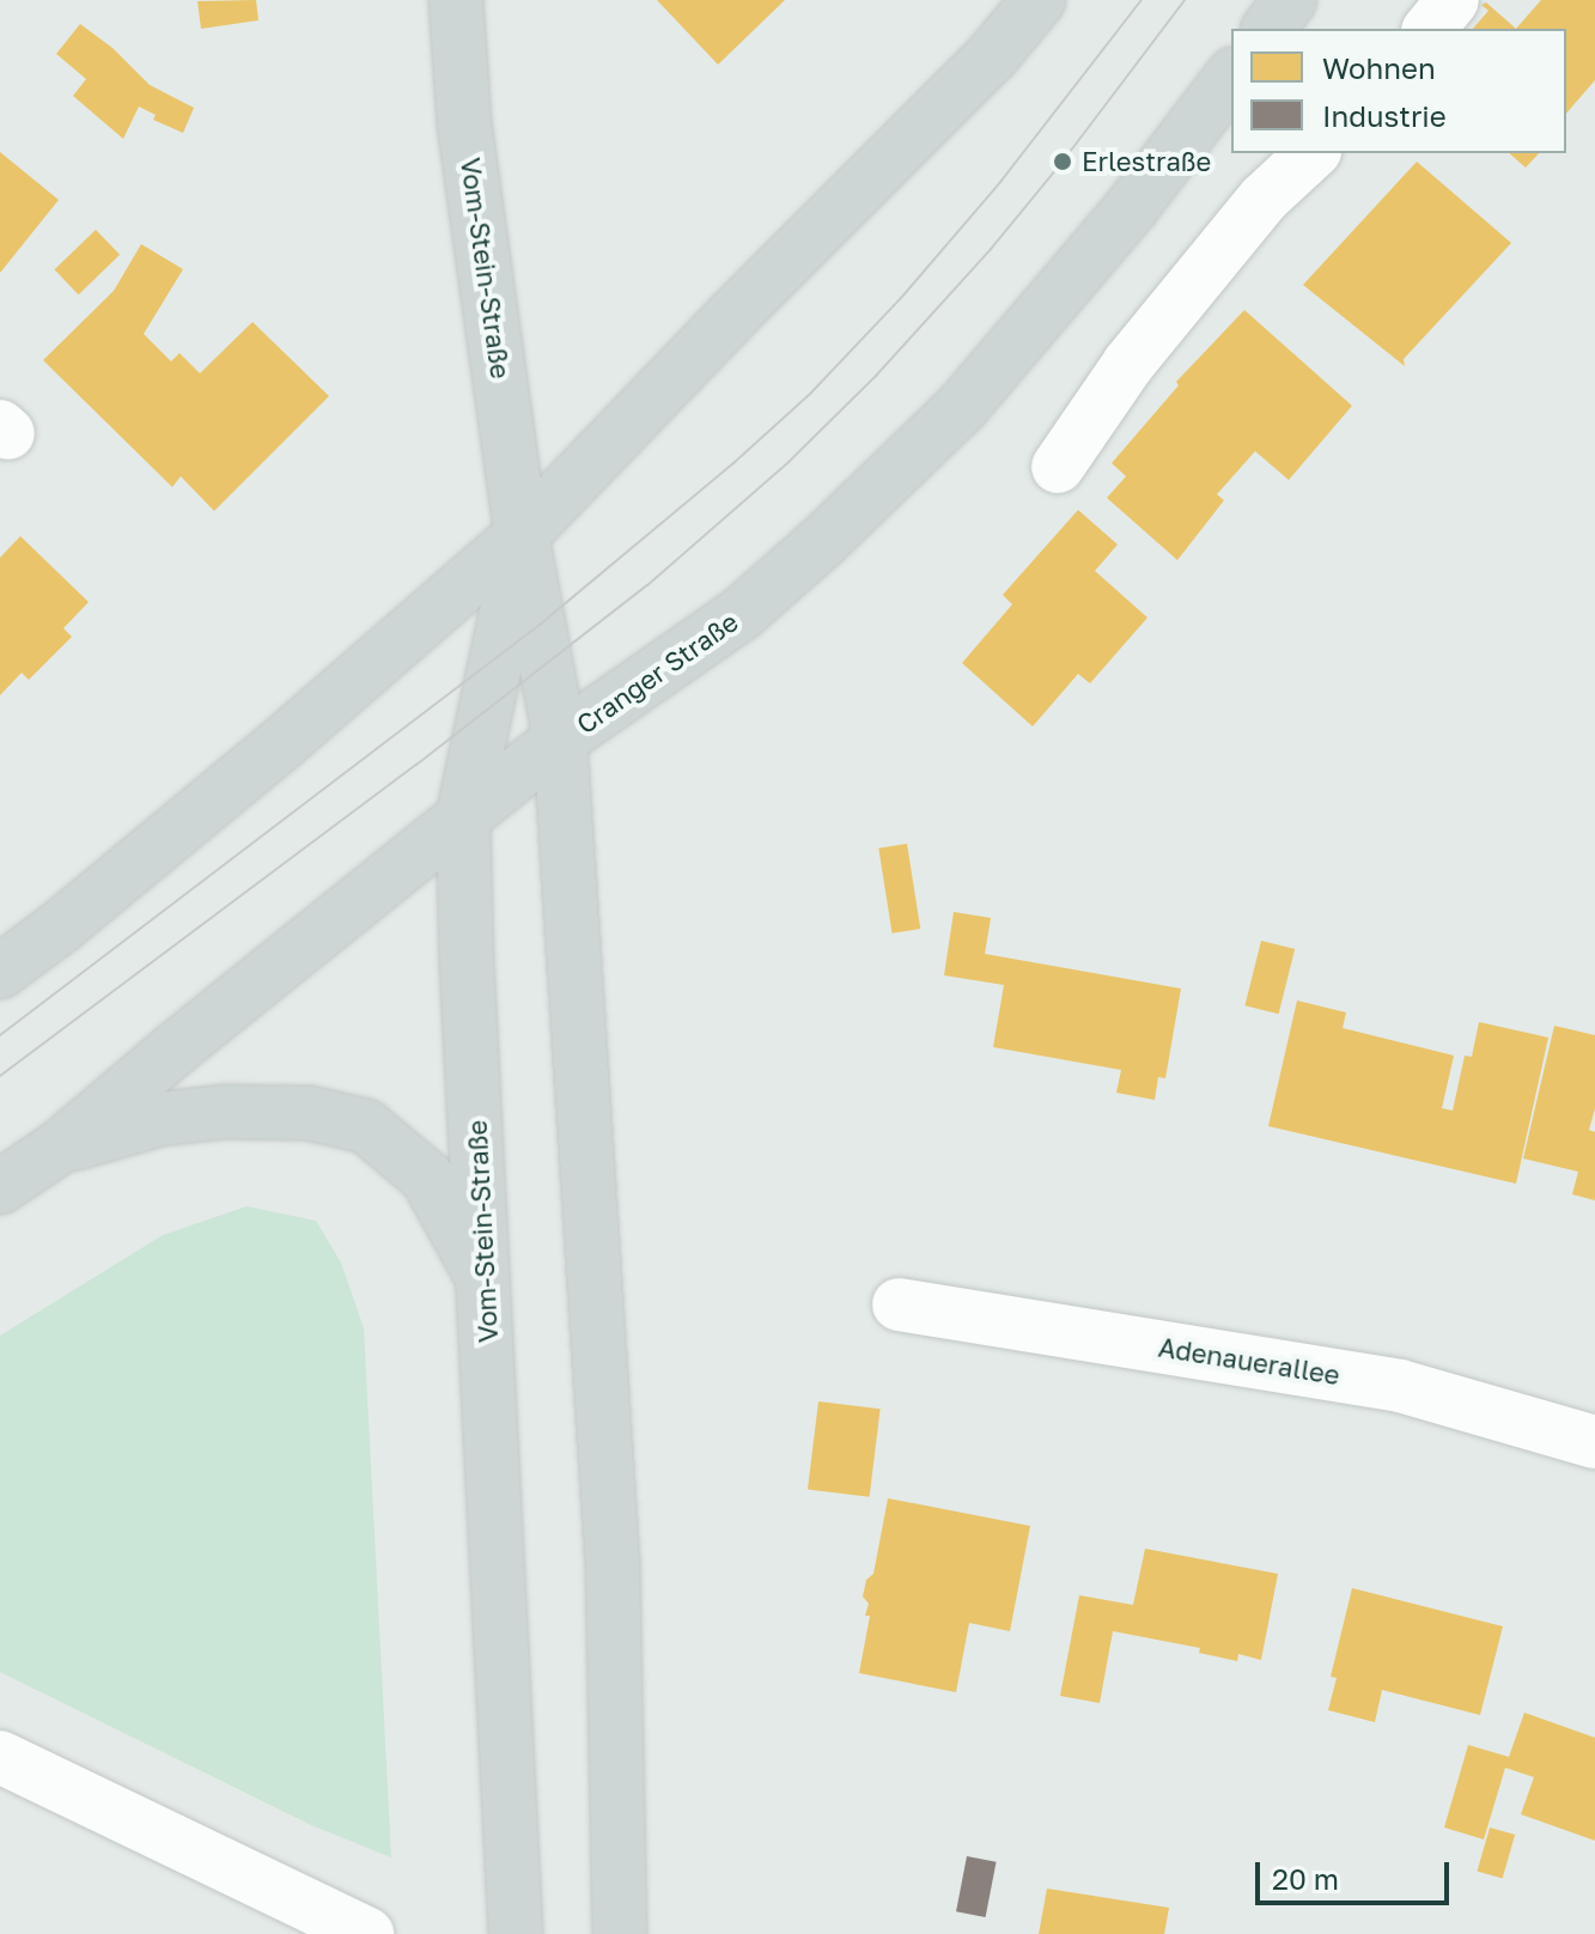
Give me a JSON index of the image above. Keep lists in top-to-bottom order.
{
  "streets": {
    "main road": ["Vom-Stein-Straße", "Cranger Straße"],
    "street": ["Adenauerallee"]
  },
  "crossings": [
    ["Vom-Stein-Straße", "Cranger Straße"]
  ],
  "places": ["Erlestraße"],
  "legend": ["Wohnen", "Industrie"],
  "scale_bar": "20 m"
}
